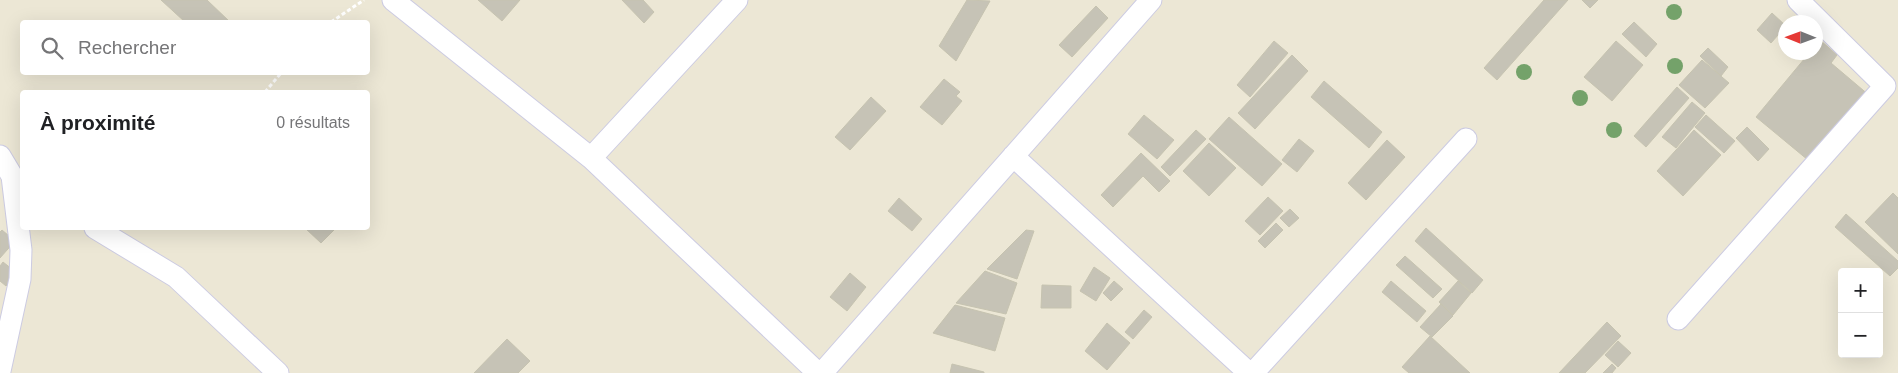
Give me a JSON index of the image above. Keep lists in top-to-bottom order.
{
  "north": "left",
  "page": {
    "search": "Rechercher",
    "heading": ["À proximité", "0 résultats"],
    "map_buttons": ["+", "−"]
  }
}
